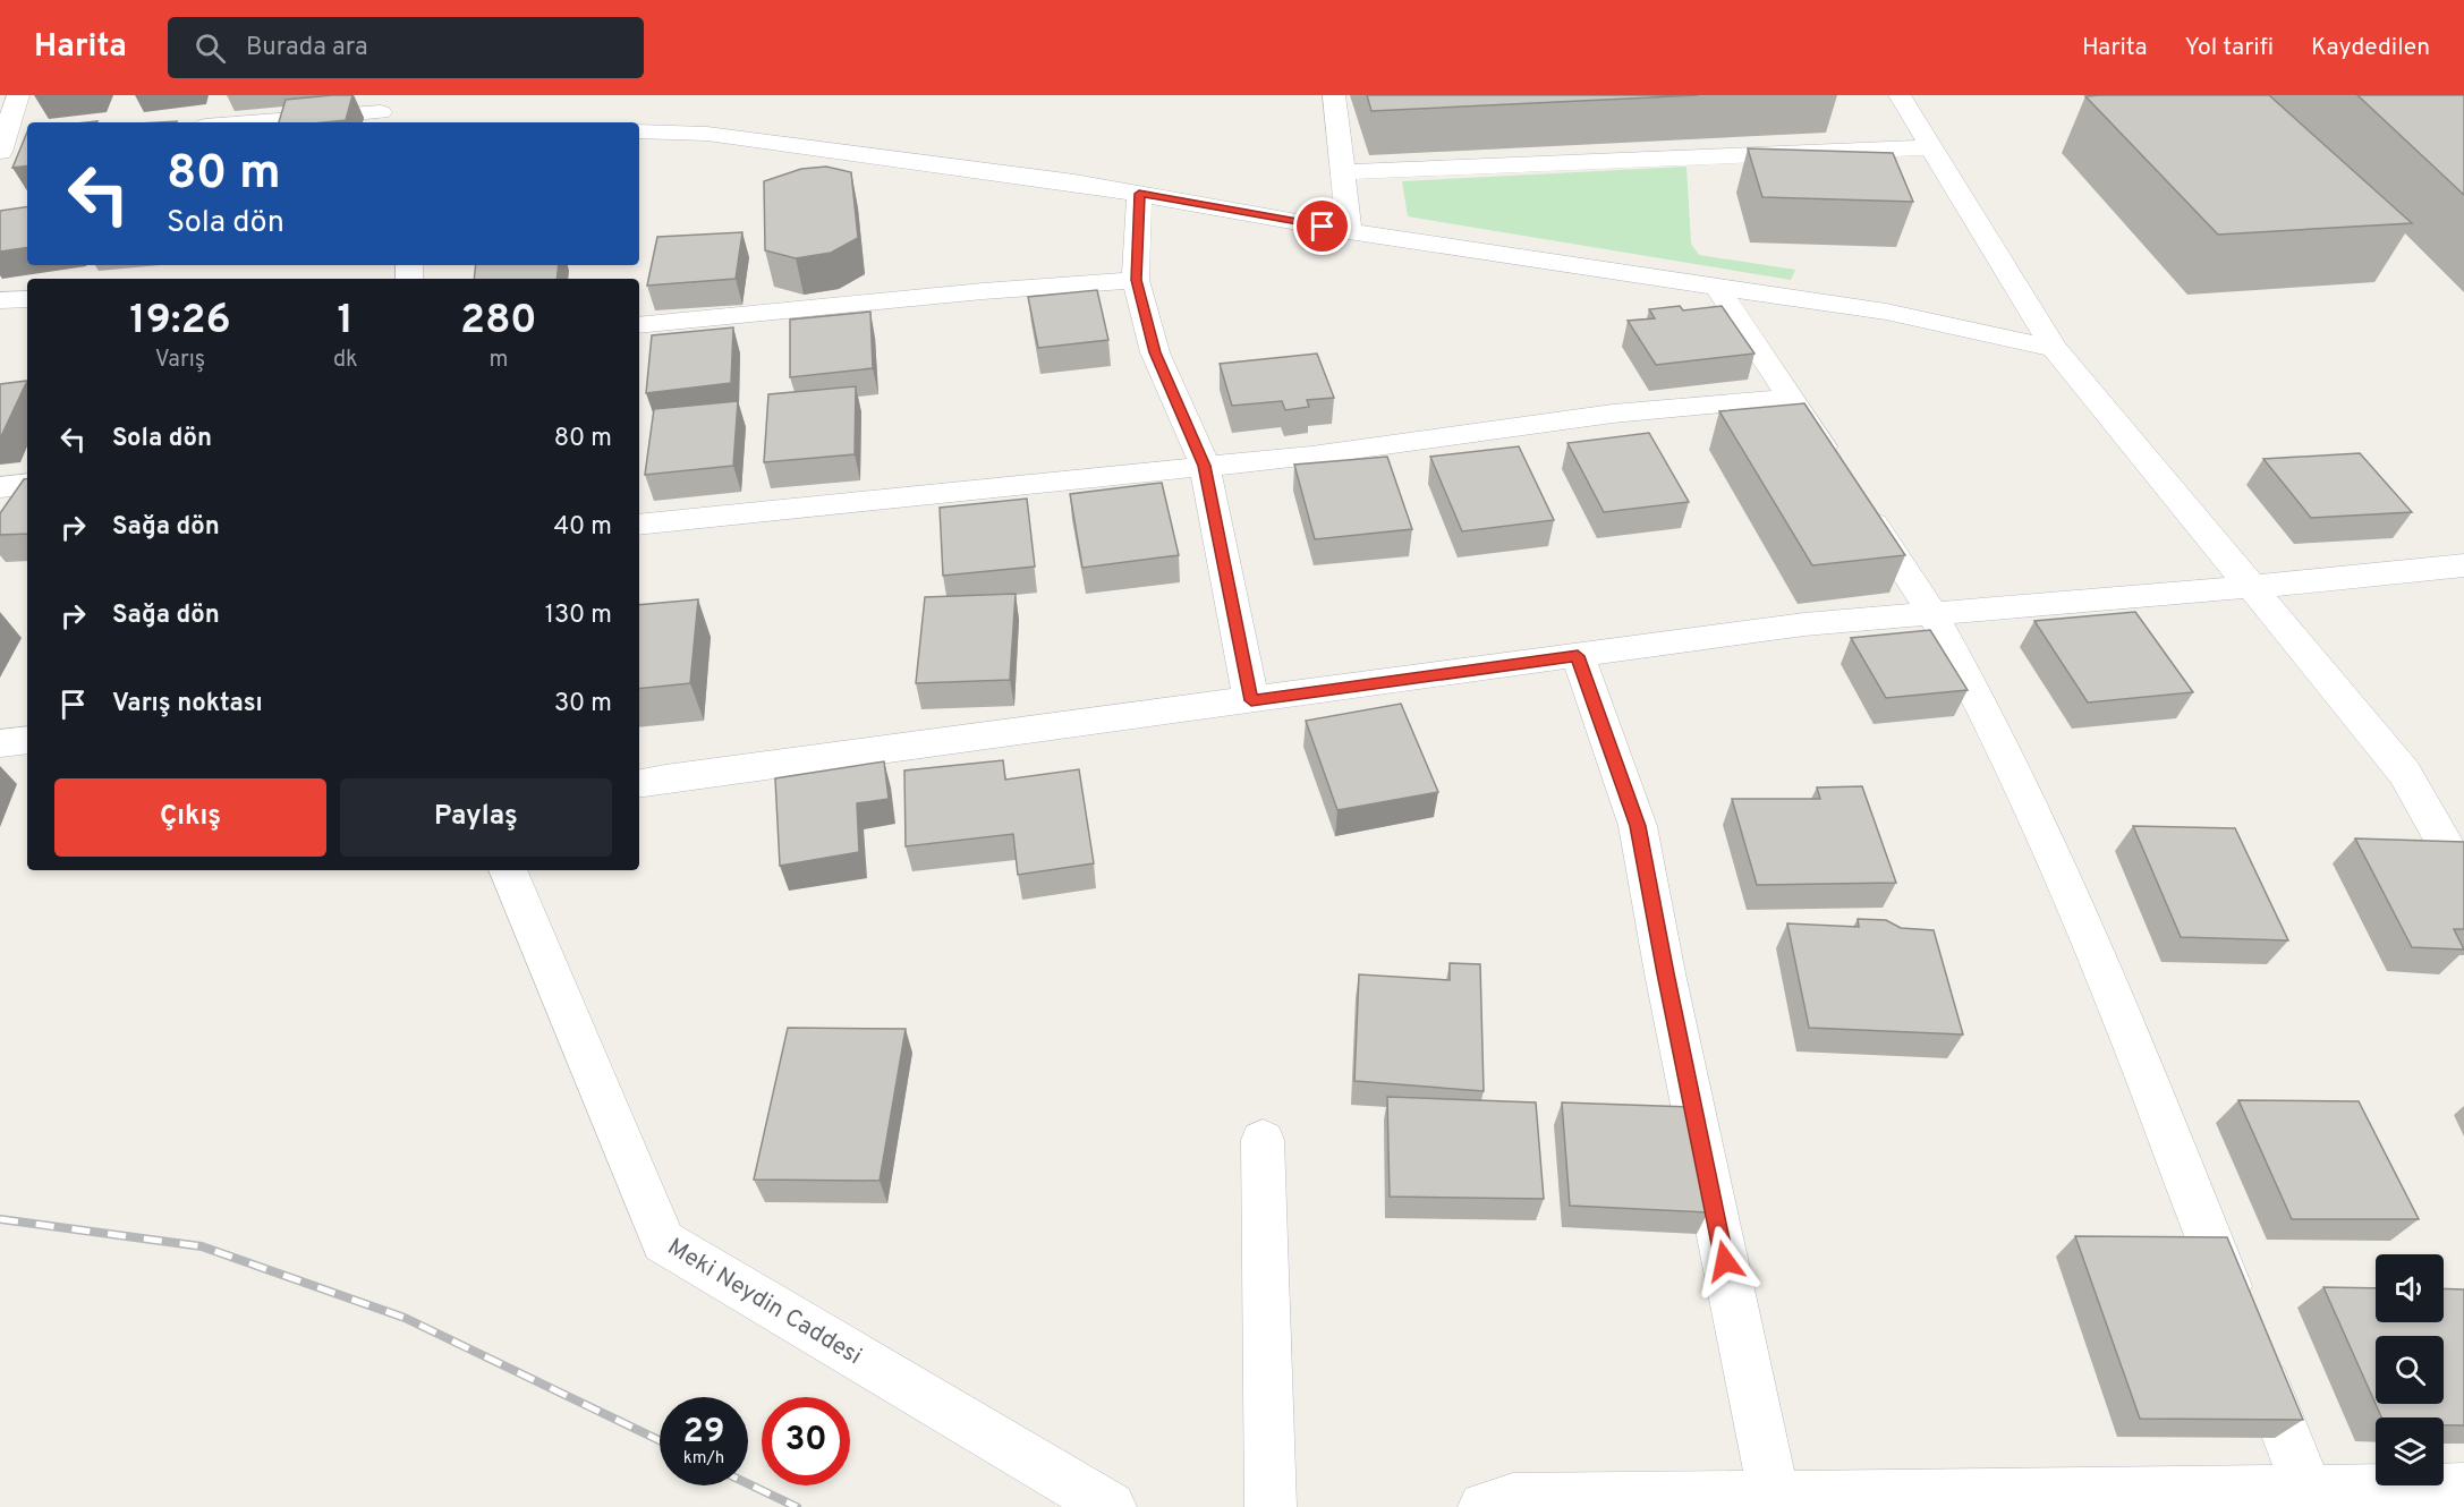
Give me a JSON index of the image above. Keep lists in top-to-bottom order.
{
  "streets": {
    "street": ["Meki Neydin Caddesi"]
  },
  "page": {
    "header": "Harita",
    "search": "Burada ara",
    "nav": ["Harita", "Yol tarifi", "Kaydedilen"],
    "turn": ["80 m", "Sola dön"],
    "eta": [
      "19:26",
      "Varış",
      "1",
      "dk",
      "280",
      "m"
    ],
    "list": [
      {
        "name": "Sola dön",
        "value": "80 m"
      },
      {
        "name": "Sağa dön",
        "value": "40 m"
      },
      {
        "name": "Sağa dön",
        "value": "130 m"
      },
      {
        "name": "Varış noktası",
        "value": "30 m"
      }
    ],
    "buttons": ["Çıkış", "Paylaş"],
    "speed": "29 km/h",
    "limit": "30"
  }
}
